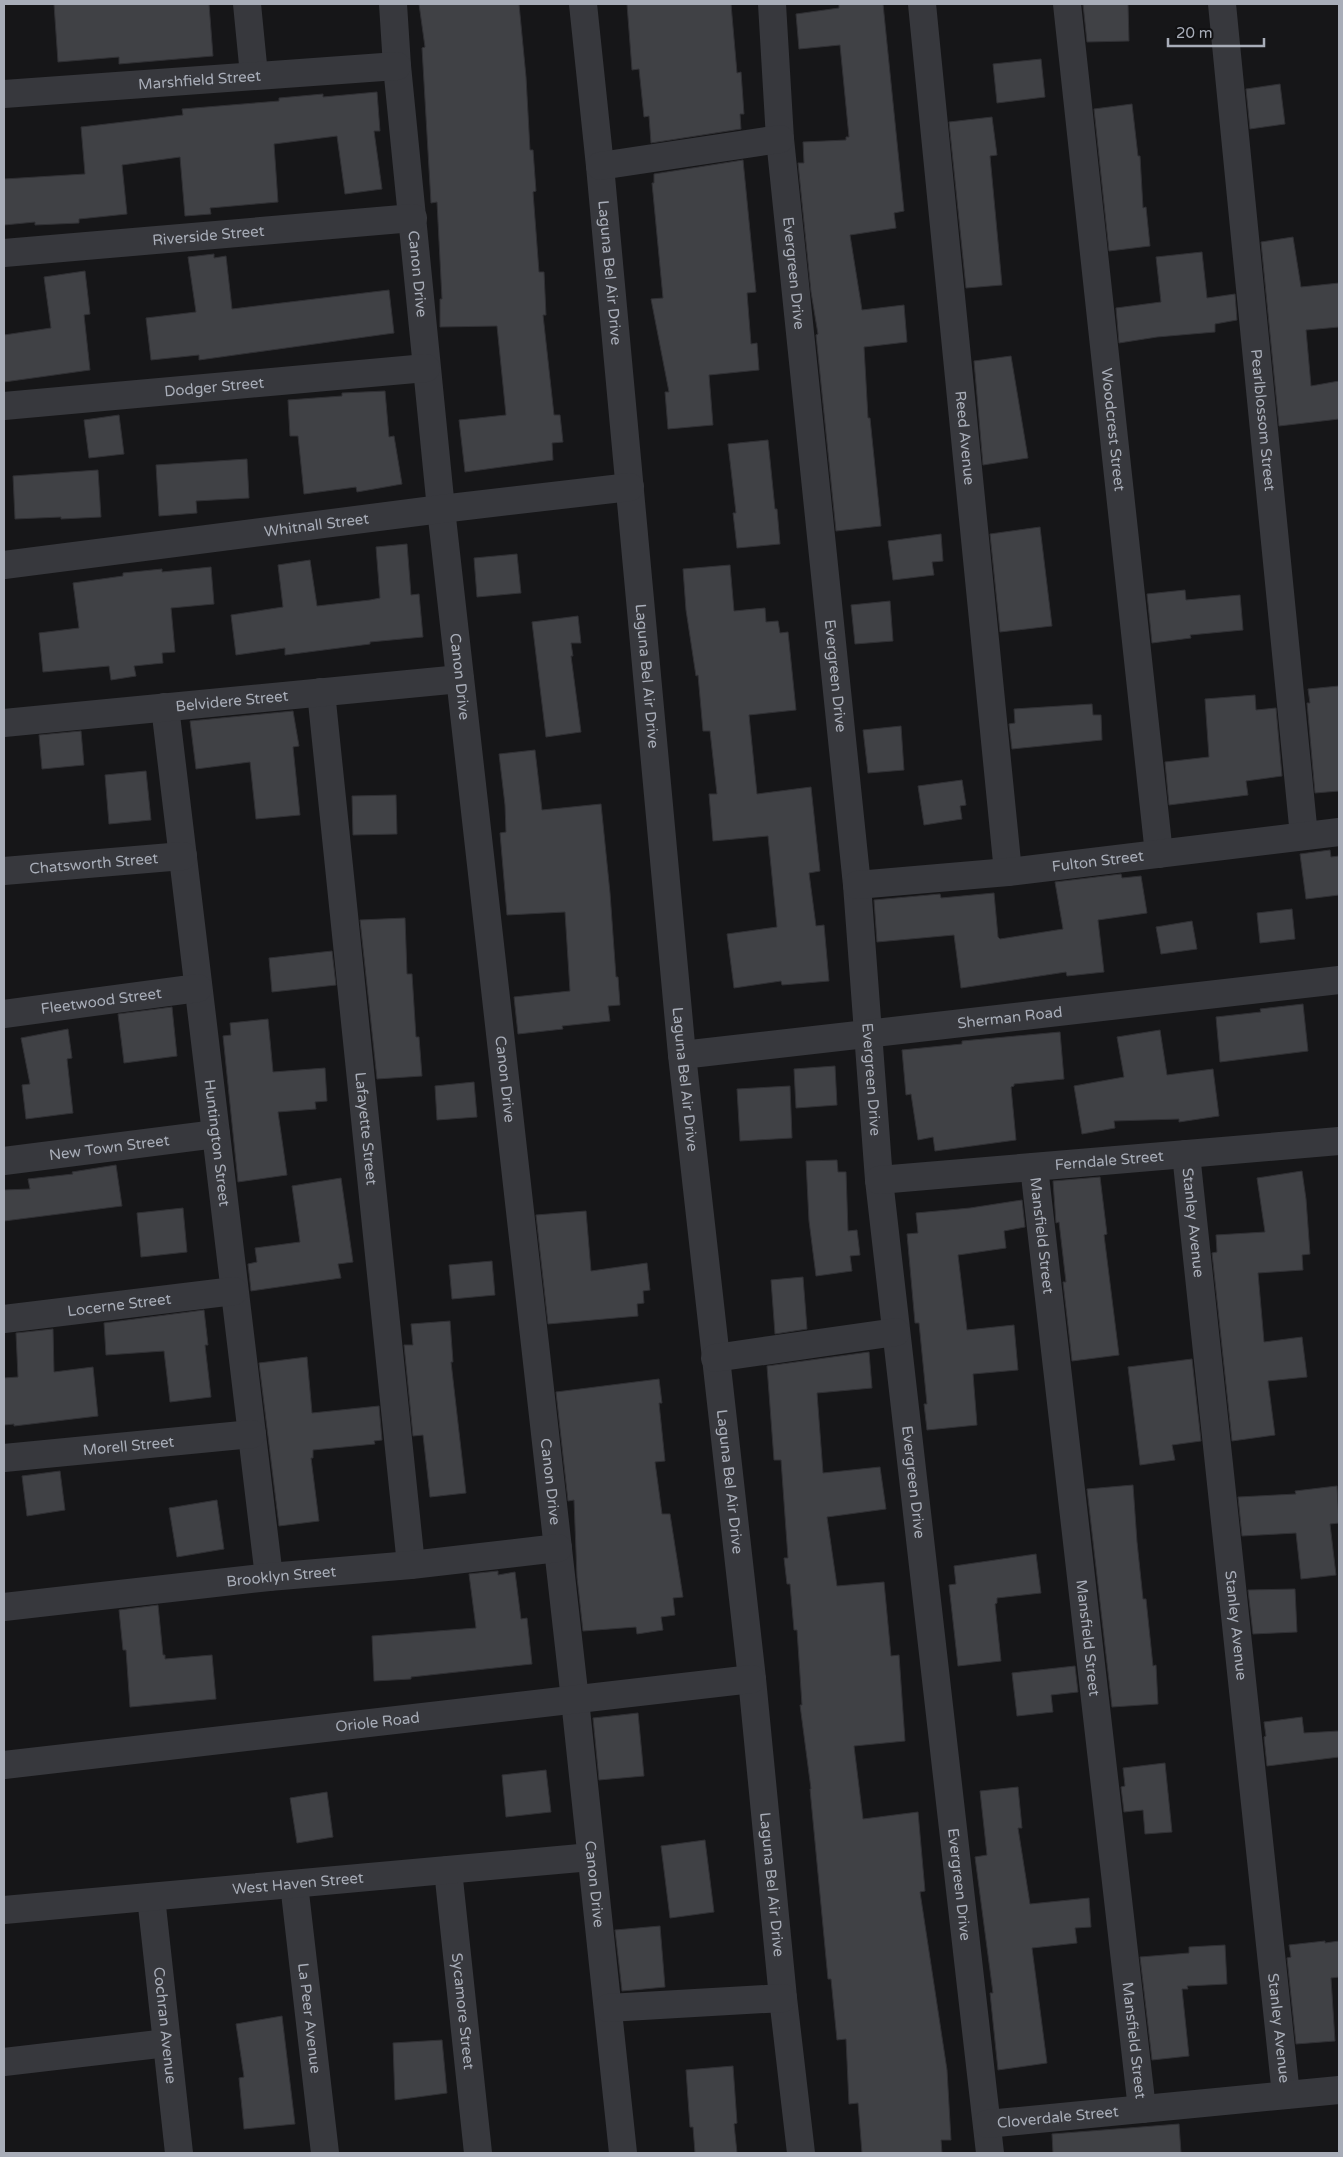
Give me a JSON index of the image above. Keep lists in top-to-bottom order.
{
  "streets": {
    "street": [
      "Marshfield Street",
      "Riverside Street",
      "Canon Drive",
      "Laguna Bel Air Drive",
      "Evergreen Drive",
      "Dodger Street",
      "Pearlblossom Street",
      "Woodcrest Street",
      "Reed Avenue",
      "Whitnall Street",
      "Belvidere Street",
      "Fulton Street",
      "Chatsworth Street",
      "Fleetwood Street",
      "Sherman Road",
      "Lafayette Street",
      "Huntington Street",
      "New Town Street",
      "Ferndale Street",
      "Stanley Avenue",
      "Mansfield Street",
      "Locerne Street",
      "Morell Street",
      "Brooklyn Street",
      "Oriole Road",
      "West Haven Street",
      "Sycamore Street",
      "La Peer Avenue",
      "Cochran Avenue",
      "Cloverdale Street"
    ]
  },
  "crossings": [
    ["Marshfield Street", "Canon Drive"],
    ["Riverside Street", "Canon Drive"],
    ["Canon Drive", "Dodger Street"],
    ["Canon Drive", "Whitnall Street"],
    ["Canon Drive", "Belvidere Street"],
    ["Canon Drive", "Brooklyn Street"],
    ["Canon Drive", "Oriole Road"],
    ["Canon Drive", "West Haven Street"],
    ["Laguna Bel Air Drive", "Whitnall Street"],
    ["Laguna Bel Air Drive", "Sherman Road"],
    ["Laguna Bel Air Drive", "Oriole Road"],
    ["Evergreen Drive", "Fulton Street"],
    ["Evergreen Drive", "Sherman Road"],
    ["Evergreen Drive", "Ferndale Street"],
    ["Evergreen Drive", "Cloverdale Street"],
    ["Pearlblossom Street", "Fulton Street"],
    ["Woodcrest Street", "Fulton Street"],
    ["Reed Avenue", "Fulton Street"],
    ["Belvidere Street", "Lafayette Street"],
    ["Belvidere Street", "Huntington Street"],
    ["Chatsworth Street", "Huntington Street"],
    ["Fleetwood Street", "Huntington Street"],
    ["Lafayette Street", "Brooklyn Street"],
    ["Huntington Street", "New Town Street"],
    ["Huntington Street", "Locerne Street"],
    ["Huntington Street", "Morell Street"],
    ["Huntington Street", "Brooklyn Street"],
    ["Ferndale Street", "Stanley Avenue"],
    ["Ferndale Street", "Mansfield Street"],
    ["Stanley Avenue", "Cloverdale Street"],
    ["Mansfield Street", "Cloverdale Street"],
    ["West Haven Street", "Sycamore Street"],
    ["West Haven Street", "La Peer Avenue"],
    ["West Haven Street", "Cochran Avenue"]
  ],
  "scale_bar": "20 m"
}
